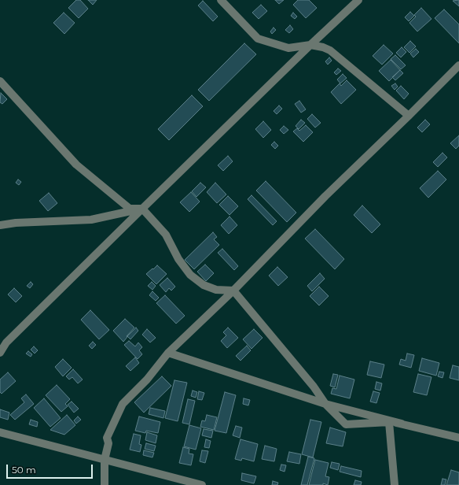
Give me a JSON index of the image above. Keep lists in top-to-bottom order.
{
  "scale_bar": "50 m"
}
